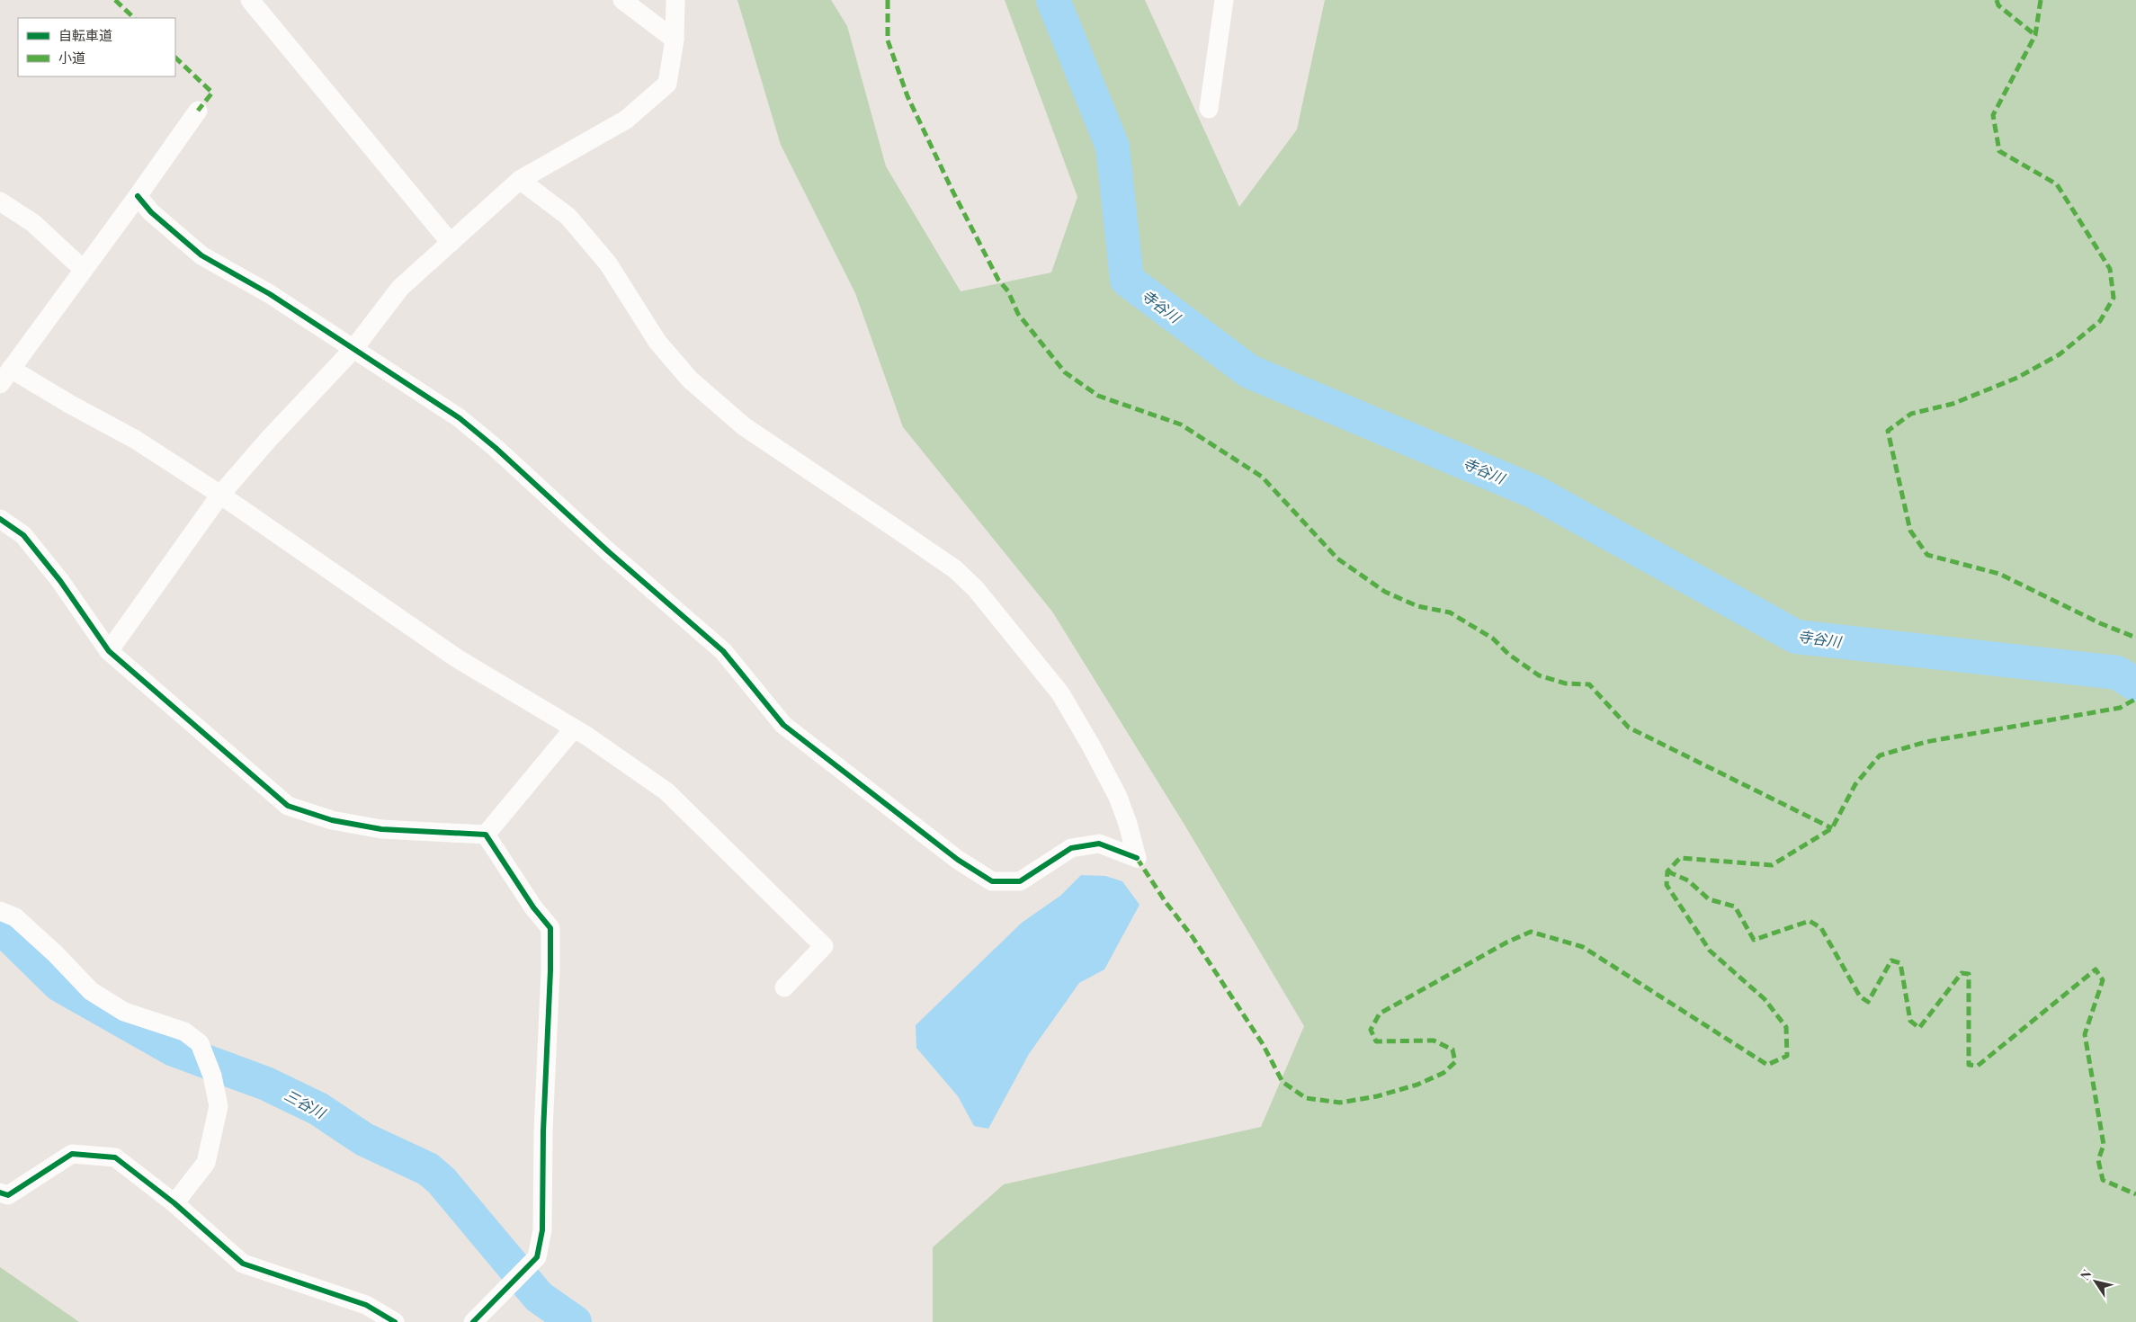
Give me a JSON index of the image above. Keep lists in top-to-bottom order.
{
  "water": ["寺谷川", "三谷川"],
  "legend": ["自転車道", "小道"],
  "north": "top left"
}
